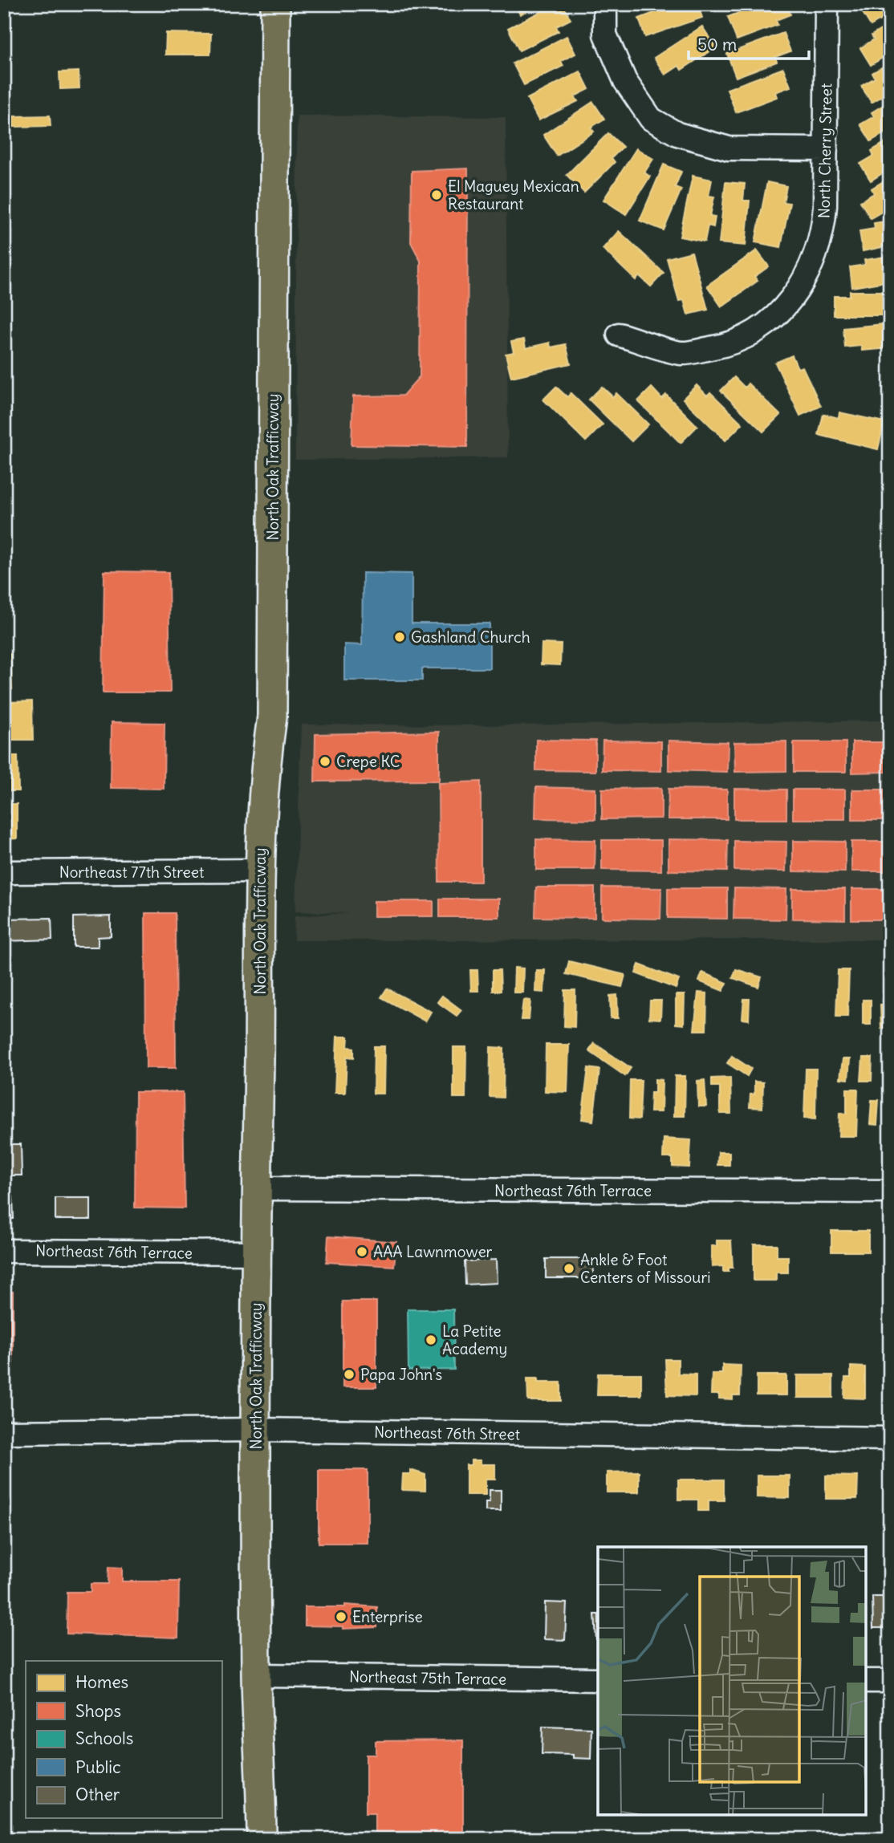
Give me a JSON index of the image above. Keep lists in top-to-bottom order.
{
  "streets": {
    "main road": ["North Oak Trafficway"],
    "street": [
      "North Cherry Street",
      "Northeast 77th Street",
      "Northeast 76th Terrace",
      "Northeast 76th Street",
      "Northeast 75th Terrace"
    ]
  },
  "crossings": [
    ["North Oak Trafficway", "Northeast 77th Street"],
    ["North Oak Trafficway", "Northeast 76th Terrace"],
    ["North Oak Trafficway", "Northeast 76th Street"],
    ["North Oak Trafficway", "Northeast 75th Terrace"]
  ],
  "places": [
    "El Maguey Mexican Restaurant",
    "Gashland Church",
    "Crepe KC",
    "AAA Lawnmower",
    "Ankle & Foot Centers of Missouri",
    "La Petite Academy",
    "Papa John's",
    "Enterprise"
  ],
  "legend": [
    "Homes",
    "Shops",
    "Schools",
    "Public",
    "Other"
  ],
  "scale_bar": "50 m"
}
